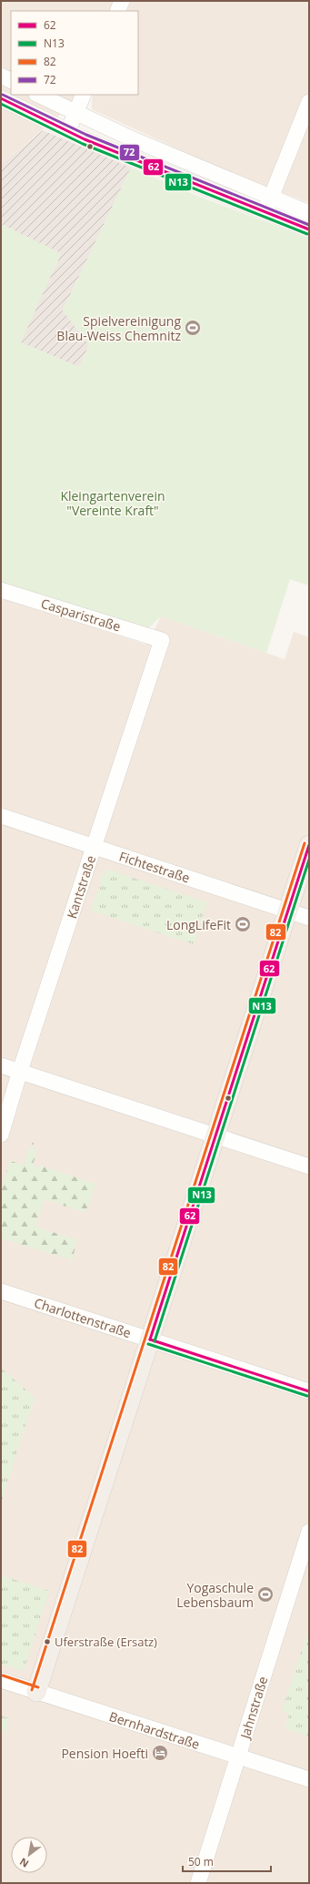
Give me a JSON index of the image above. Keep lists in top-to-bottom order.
{
  "streets": {
    "street": [
      "Casparistraße",
      "Fichtestraße",
      "Kantstraße",
      "Charlottenstraße",
      "Jahnstraße",
      "Bernhardstraße"
    ]
  },
  "crossings": [
    ["Casparistraße", "Kantstraße"],
    ["Fichtestraße", "Kantstraße"],
    ["Jahnstraße", "Bernhardstraße"]
  ],
  "parks": ["Kleingartenverein \"Vereinte Kraft\""],
  "places": {
    "sports": ["Spielvereinigung Blau-Weiss Chemnitz", "LongLifeFit", "Yogaschule Lebensbaum"],
    "other": ["Uferstraße (Ersatz)"],
    "hotel": ["Pension Hoefti"]
  },
  "lines": [
    "transit line 72",
    "transit line 62",
    "transit line N13",
    "transit line 82"
  ],
  "legend": [
    "62",
    "N13",
    "82",
    "72"
  ],
  "scale_bar": "50 m",
  "north": "bottom left"
}
